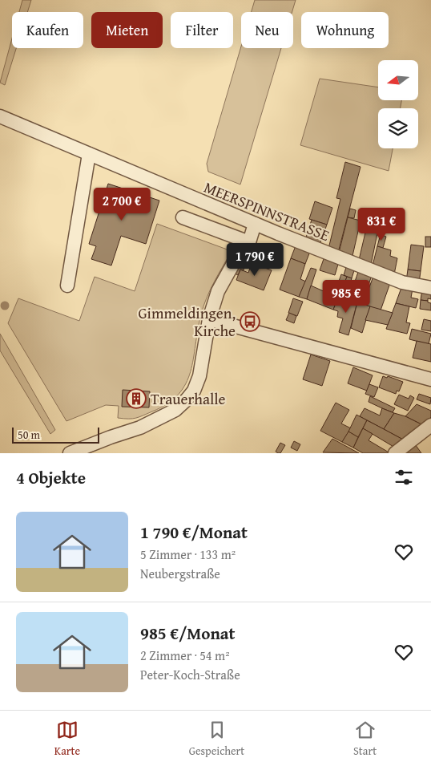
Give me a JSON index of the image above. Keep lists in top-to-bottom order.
{
  "streets": {
    "street": ["MEERSPINNSTRASSE"]
  },
  "places": {
    "bus stop": ["Gimmeldingen, Kirche"],
    "building": ["Trauerhalle"]
  },
  "scale_bar": "50 m",
  "north": "left",
  "page": {
    "chip": [
      "Kaufen",
      "Mieten",
      "Filter",
      "Neu",
      "Wohnung"
    ],
    "price": [
      "2 700 €",
      "831 €",
      "1 790 €",
      "985 €"
    ],
    "scale": "50 m",
    "heading": "4 Objekte",
    "list": [
      {
        "name": "1 790 €/Monat",
        "note": "5 Zimmer · 133 m² · Neubergstraße"
      },
      {
        "name": "985 €/Monat",
        "note": "2 Zimmer · 54 m² · Peter-Koch-Straße"
      }
    ],
    "tabs": ["Karte", "Gespeichert", "Start"]
  }
}
